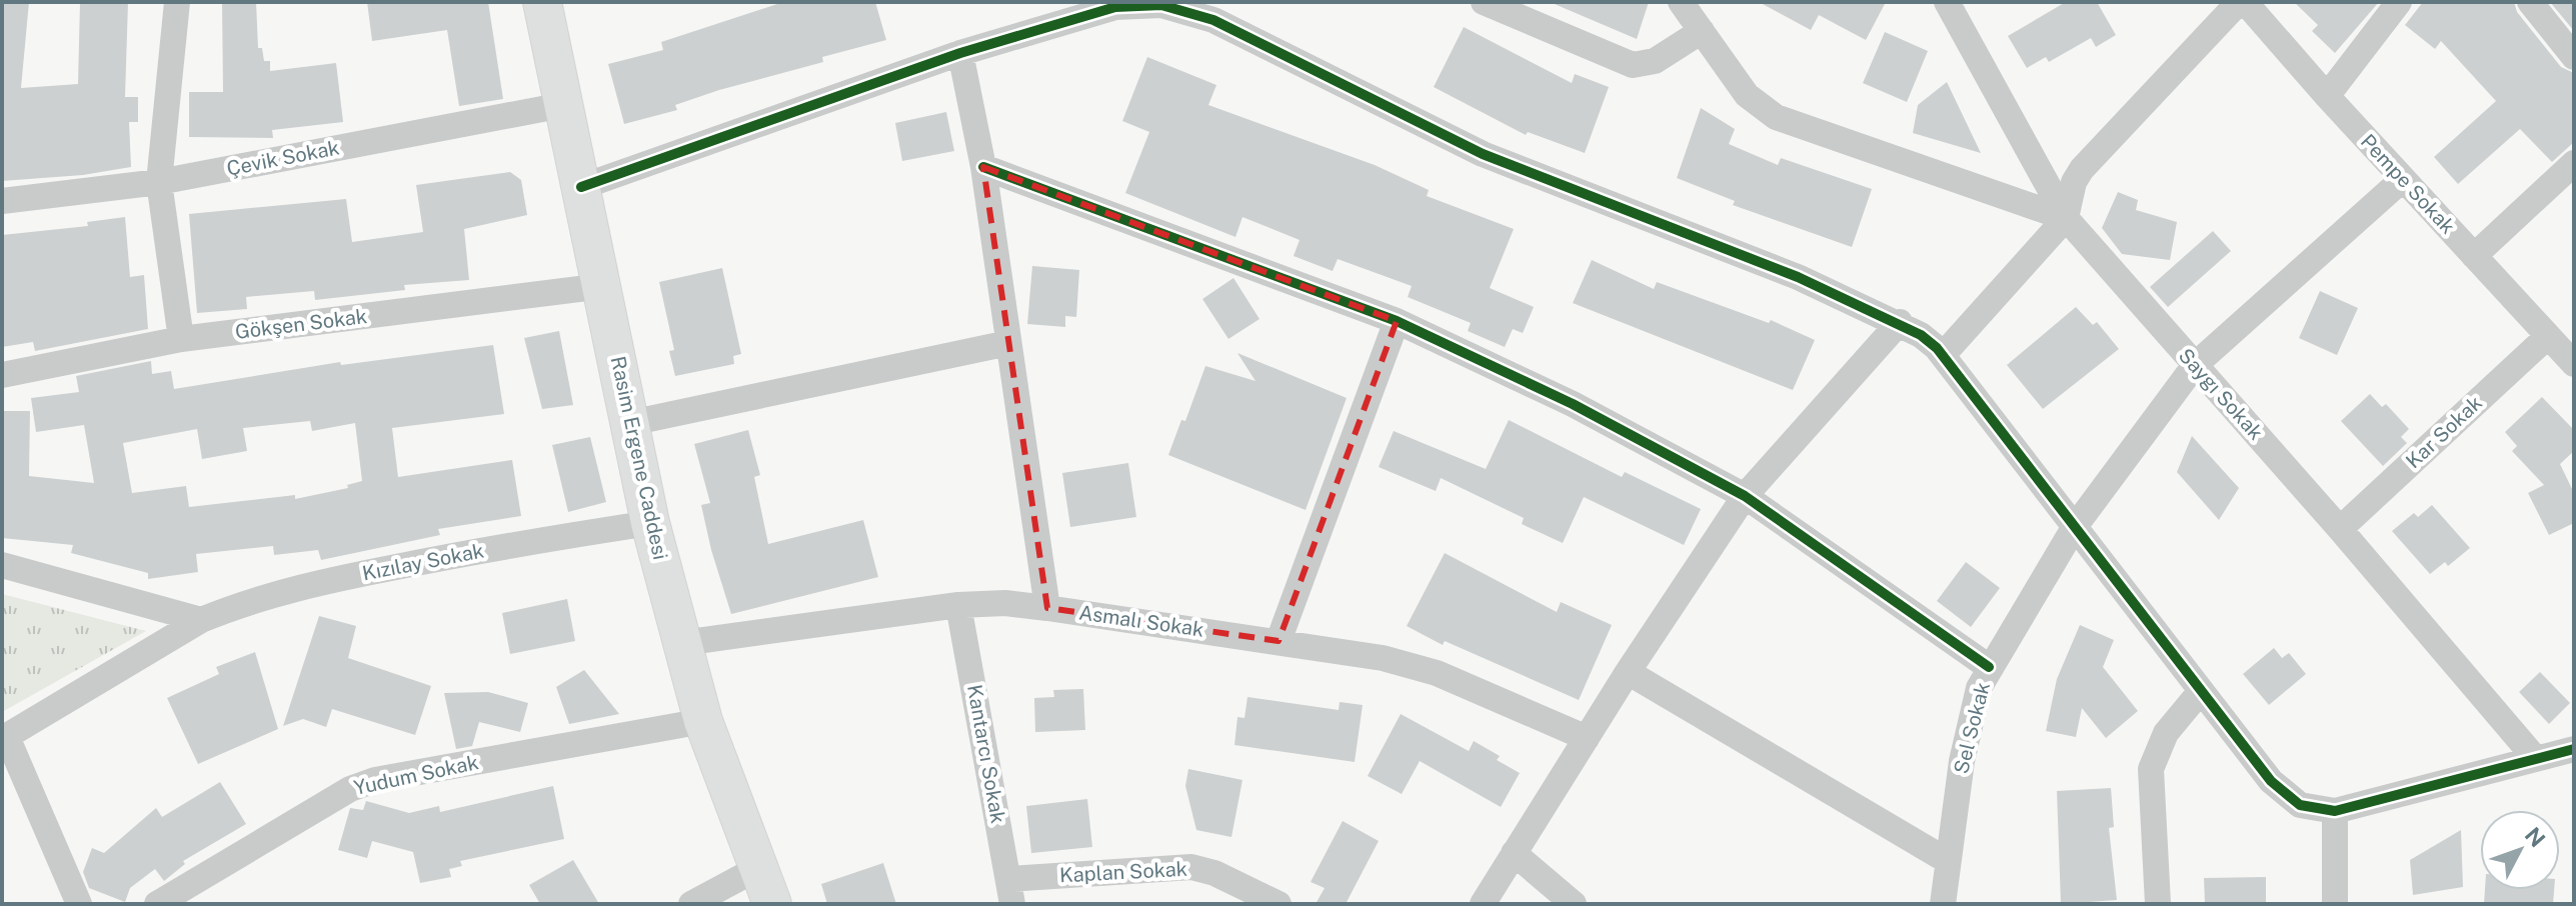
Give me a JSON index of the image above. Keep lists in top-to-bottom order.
{
  "streets": {
    "main road": ["Rasim Ergene Caddesi"],
    "street": [
      "Çevik Sokak",
      "Pempe Sokak",
      "Gökşen Sokak",
      "Saygı Sokak",
      "Kar Sokak",
      "Kızılay Sokak",
      "Asmalı Sokak",
      "Sel Sokak",
      "Kantarcı Sokak",
      "Yudum Sokak",
      "Kaplan Sokak"
    ]
  },
  "crossings": [
    ["Çevik Sokak", "Rasim Ergene Caddesi"],
    ["Pempe Sokak", "Kar Sokak"],
    ["Pempe Sokak", "Sel Sokak"],
    ["Gökşen Sokak", "Rasim Ergene Caddesi"],
    ["Saygı Sokak", "Kar Sokak"],
    ["Saygı Sokak", "Sel Sokak"],
    ["Rasim Ergene Caddesi", "Kızılay Sokak"],
    ["Rasim Ergene Caddesi", "Asmalı Sokak"],
    ["Rasim Ergene Caddesi", "Yudum Sokak"],
    ["Asmalı Sokak", "Kantarcı Sokak"],
    ["Kantarcı Sokak", "Kaplan Sokak"]
  ],
  "north": "top right"
}
